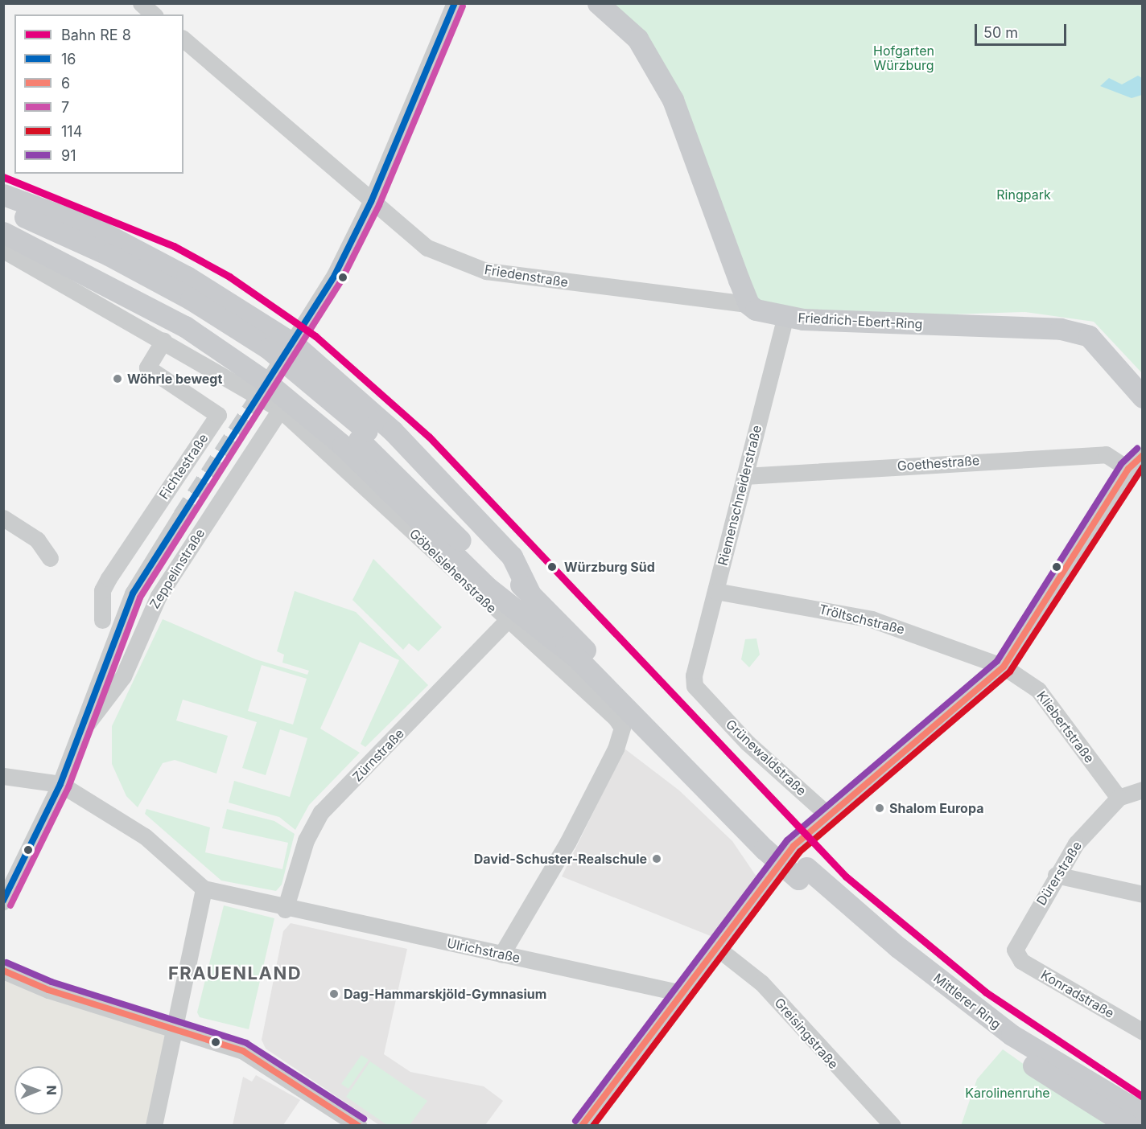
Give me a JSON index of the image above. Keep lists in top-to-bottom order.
{
  "streets": {
    "main road": ["Friedrich-Ebert-Ring", "Mittlerer Ring"],
    "street": [
      "Friedenstraße",
      "Goethestraße",
      "Fichtestraße",
      "Riemenschneiderstraße",
      "Zeppelinstraße",
      "Göbelslehenstraße",
      "Tröltschstraße",
      "Kliebertstraße",
      "Zürnstraße",
      "Grünewaldstraße",
      "Dürerstraße",
      "Ulrichstraße",
      "Konradstraße",
      "Greisingstraße"
    ]
  },
  "crossings": [
    ["Friedenstraße", "Friedrich-Ebert-Ring"],
    ["Friedrich-Ebert-Ring", "Riemenschneiderstraße"],
    ["Goethestraße", "Riemenschneiderstraße"],
    ["Riemenschneiderstraße", "Tröltschstraße"],
    ["Riemenschneiderstraße", "Grünewaldstraße"],
    ["Zeppelinstraße", "Göbelslehenstraße"],
    ["Göbelslehenstraße", "Zürnstraße"],
    ["Göbelslehenstraße", "Ulrichstraße"],
    ["Tröltschstraße", "Kliebertstraße"],
    ["Kliebertstraße", "Dürerstraße"],
    ["Zürnstraße", "Ulrichstraße"],
    ["Dürerstraße", "Konradstraße"]
  ],
  "districts": ["FRAUENLAND"],
  "parks": ["Hofgarten Würzburg", "Ringpark", "Karolinenruhe"],
  "places": [
    "Wöhrle bewegt",
    "Würzburg Süd",
    "Shalom Europa",
    "David-Schuster-Realschule",
    "Dag-Hammarskjöld-Gymnasium"
  ],
  "lines": [
    "transit line 16",
    "transit line 7",
    "transit line 91",
    "transit line 6",
    "transit line 114"
  ],
  "legend": [
    "Bahn RE 8",
    "16",
    "6",
    "7",
    "114",
    "91"
  ],
  "scale_bar": "50 m",
  "north": "right"
}
